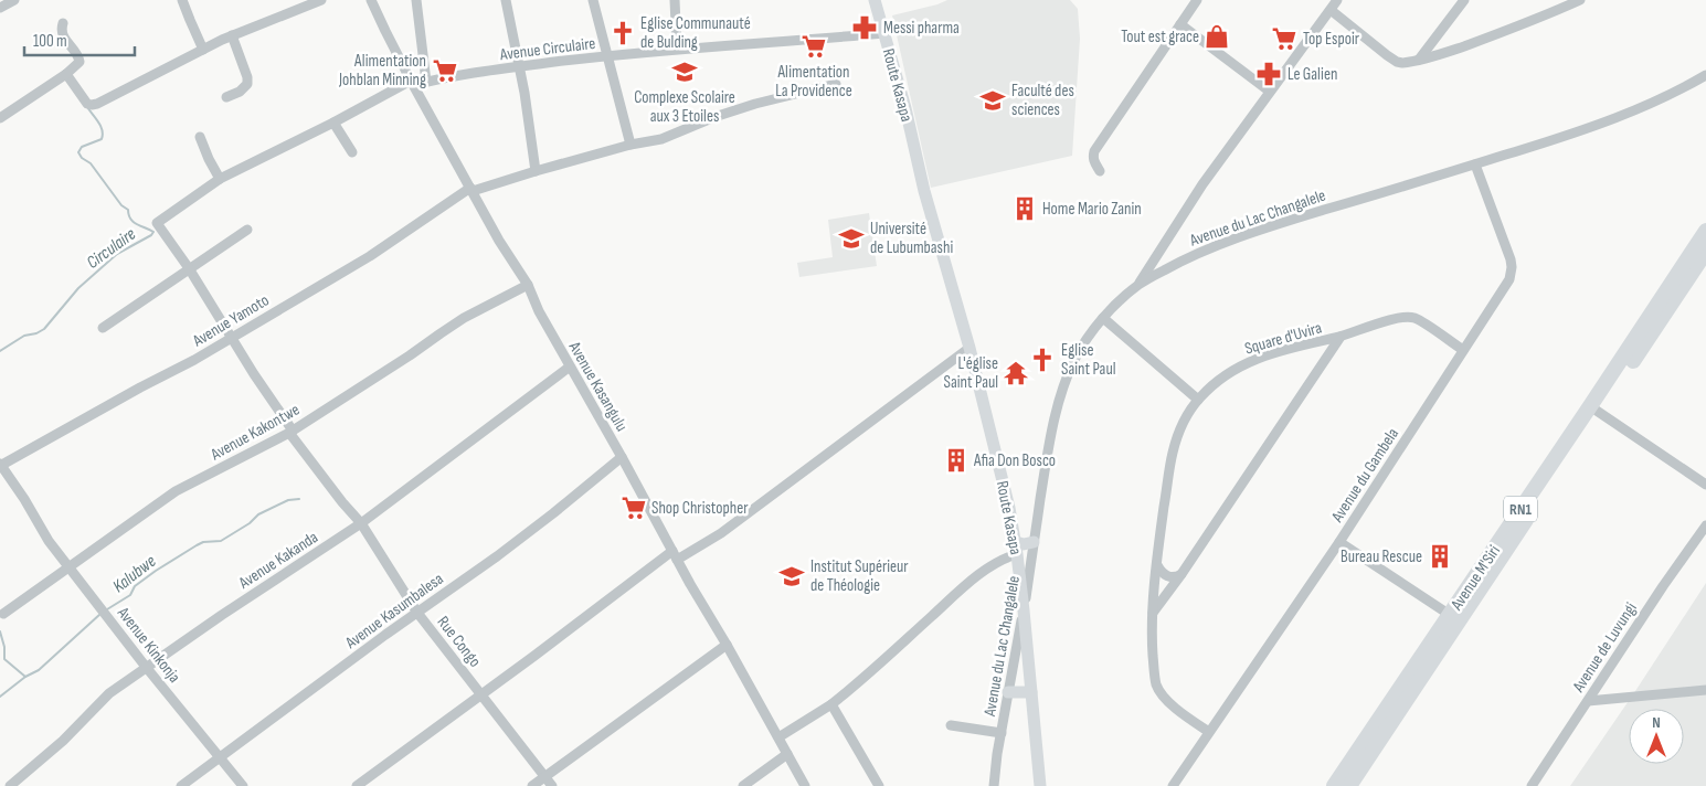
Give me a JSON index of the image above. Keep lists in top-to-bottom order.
{
  "streets": {
    "highway": ["RN1", "Avenue M'Siri"],
    "main road": ["Route Kasapa"],
    "street": [
      "Avenue Circulaire",
      "Avenue du Lac Changalele",
      "Avenue Yamoto",
      "Square d'Uvira",
      "Avenue Kasangulu",
      "Avenue Kakontwe",
      "Avenue du Gambela",
      "Avenue Kakanda",
      "Avenue Kasumbalesa",
      "Rue Congo",
      "Avenue Kinkonja",
      "Avenue de Luvungi"
    ]
  },
  "crossings": [
    ["Avenue Circulaire", "Route Kasapa"],
    ["Avenue Circulaire", "Avenue Kasangulu"],
    ["Route Kasapa", "Avenue du Lac Changalele"],
    ["Avenue du Lac Changalele", "Avenue du Gambela"],
    ["Avenue Yamoto", "Avenue Kasangulu"],
    ["Avenue Yamoto", "Rue Congo"],
    ["Avenue Yamoto", "Avenue Kinkonja"],
    ["Avenue Kasangulu", "Avenue Kakontwe"],
    ["Avenue Kasangulu", "Avenue Kakanda"],
    ["Avenue Kasangulu", "Avenue Kasumbalesa"],
    ["Avenue Kakontwe", "Rue Congo"],
    ["Avenue Kakontwe", "Avenue Kinkonja"],
    ["Avenue Kakanda", "Rue Congo"],
    ["Avenue Kakanda", "Avenue Kinkonja"],
    ["Avenue Kasumbalesa", "Rue Congo"],
    ["Avenue Kasumbalesa", "Avenue Kinkonja"]
  ],
  "water": ["Circulaire", "Kalubwe"],
  "places": {
    "pharmacy": ["Messi pharma", "Le Galien"],
    "church": ["Eglise Communauté de Bulding", "Eglise Saint Paul"],
    "shop": ["Tout est grace"],
    "supermarket": [
      "Top Espoir",
      "Alimentation La Providence",
      "Alimentation Johblan Minning",
      "Shop Christopher"
    ],
    "school or university": [
      "Complexe Scolaire aux 3 Etoiles",
      "Faculté des sciences",
      "Université de Lubumbashi",
      "Institut Supérieur de Théologie"
    ],
    "building": ["Home Mario Zanin", "Afia Don Bosco", "Bureau Rescue"],
    "temple": ["L'église Saint Paul"]
  },
  "scale_bar": "100 m",
  "north": "top"
}
